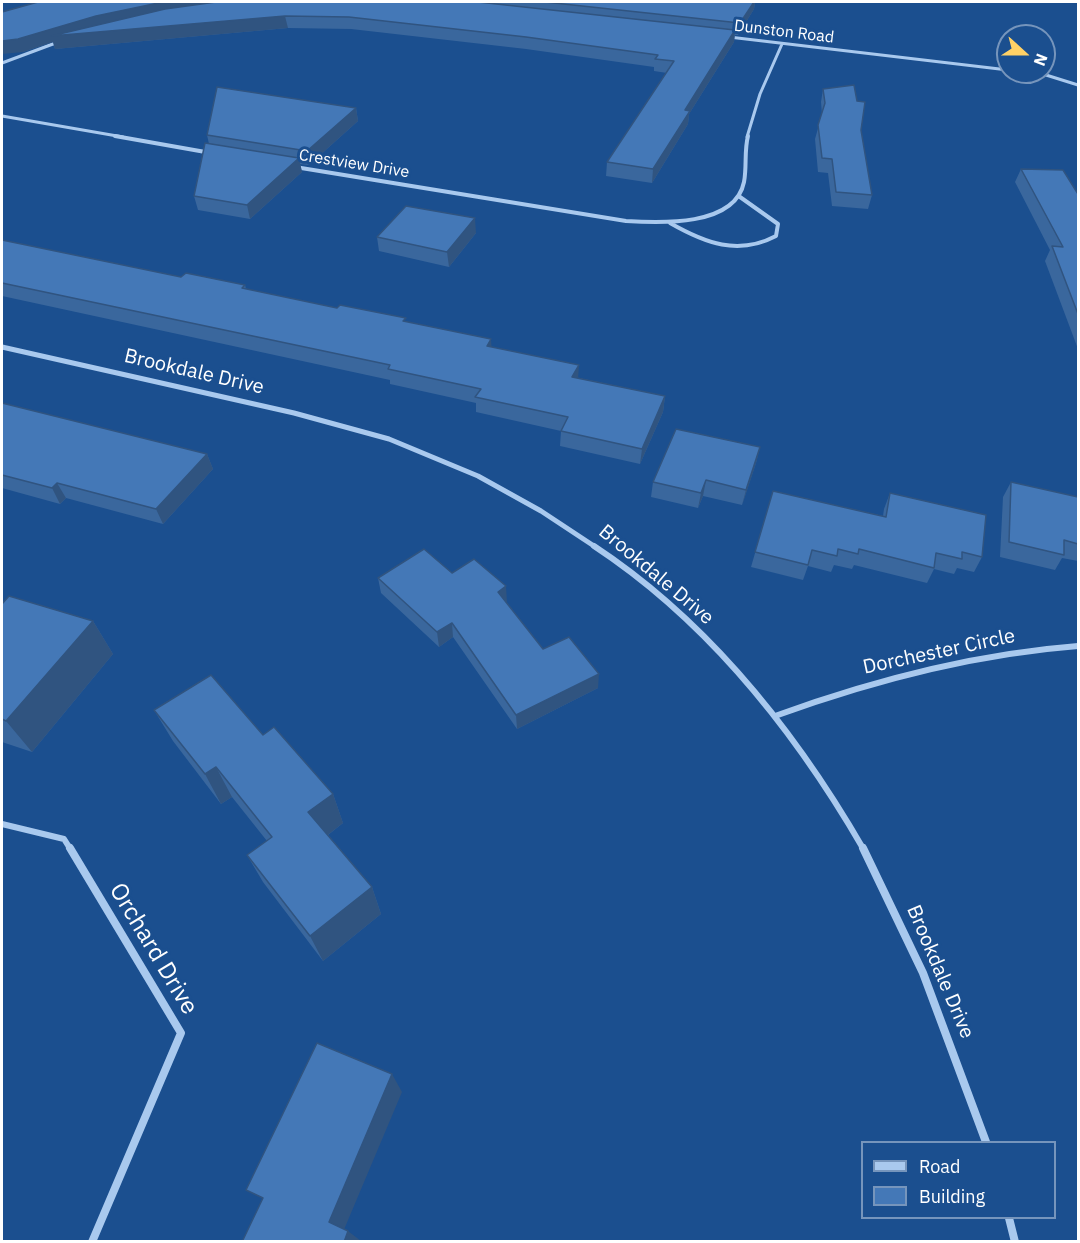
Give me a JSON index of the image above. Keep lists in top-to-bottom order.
{
  "streets": {
    "street": [
      "Dunston Road",
      "Crestview Drive",
      "Brookdale Drive",
      "Dorchester Circle",
      "Orchard Drive"
    ]
  },
  "crossings": [
    ["Brookdale Drive", "Dorchester Circle"]
  ],
  "legend": ["Road", "Building"],
  "north": "right"
}
